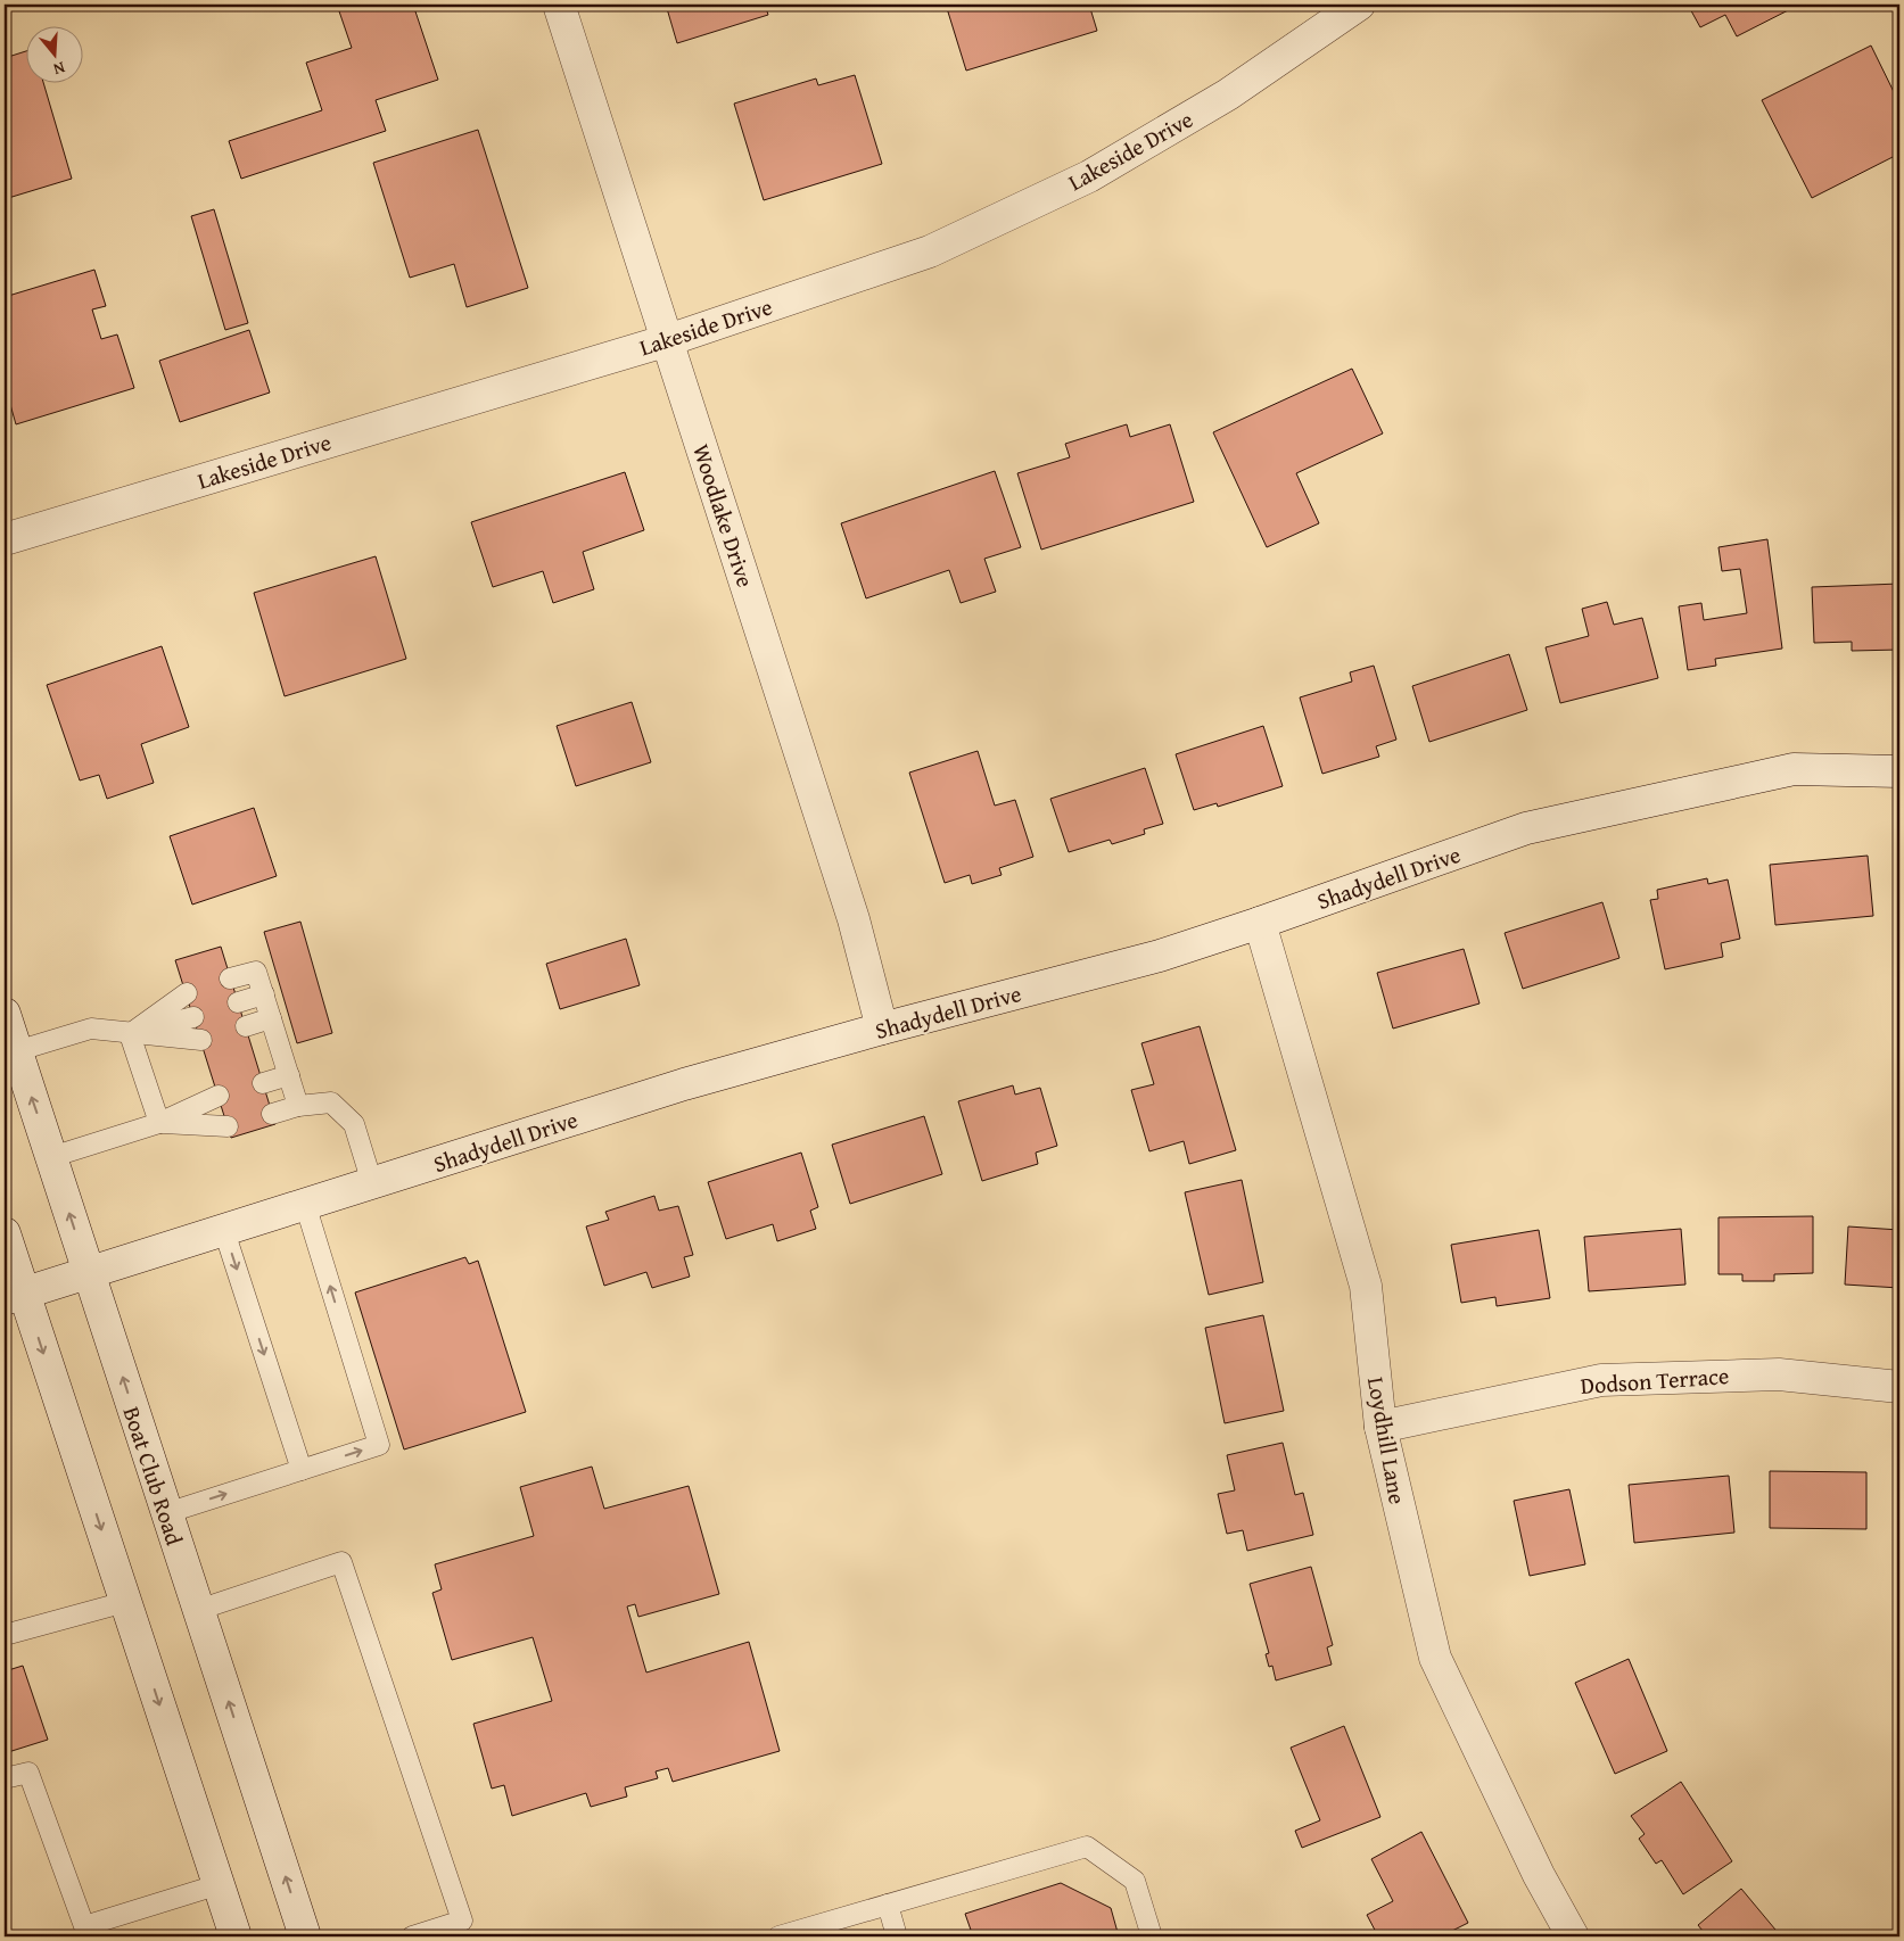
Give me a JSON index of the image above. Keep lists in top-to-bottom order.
{
  "streets": {
    "street": [
      "Lakeside Drive",
      "Woodlake Drive",
      "Shadydell Drive",
      "Dodson Terrace",
      "Loydhill Lane",
      "Boat Club Road"
    ]
  },
  "crossings": [
    ["Lakeside Drive", "Woodlake Drive"],
    ["Woodlake Drive", "Shadydell Drive"],
    ["Shadydell Drive", "Loydhill Lane"],
    ["Shadydell Drive", "Boat Club Road"],
    ["Dodson Terrace", "Loydhill Lane"]
  ],
  "north": "bottom"
}
